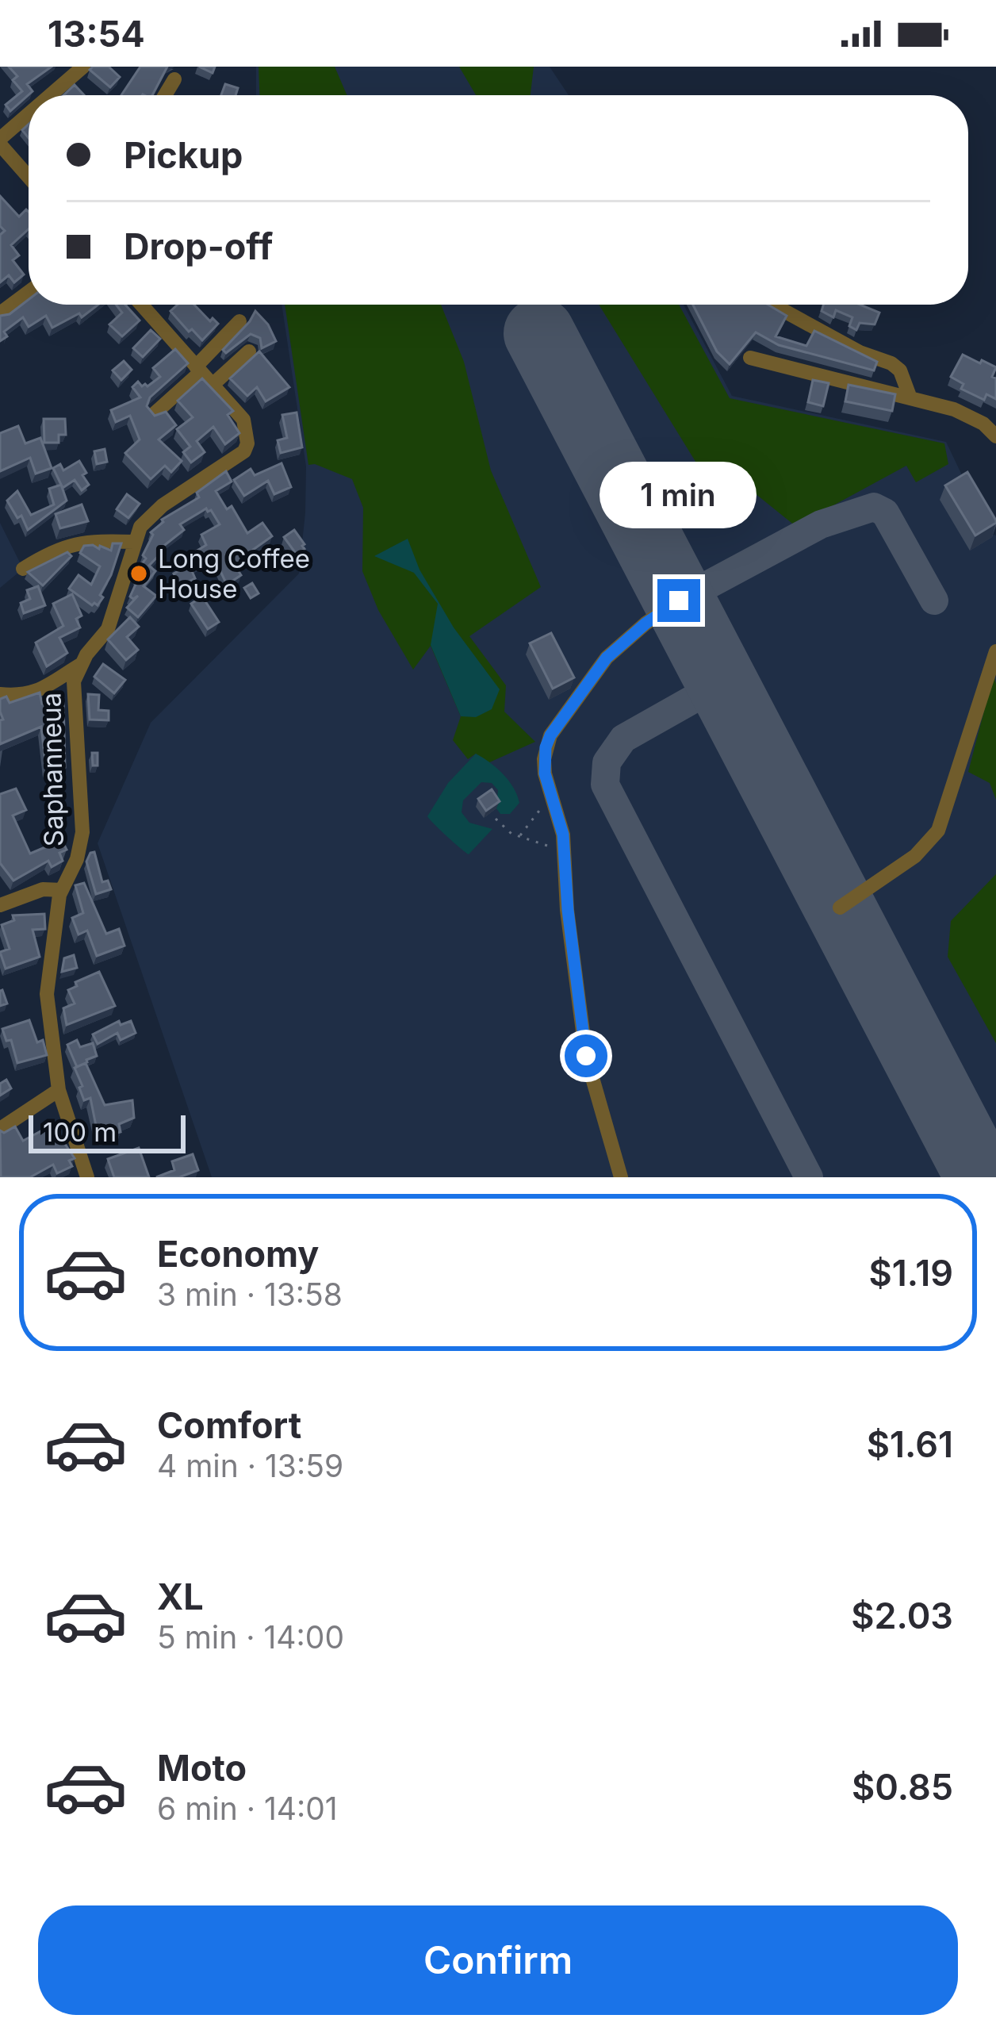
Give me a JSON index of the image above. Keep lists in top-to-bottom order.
{
  "streets": {
    "street": ["Saphanneua"]
  },
  "places": ["Long Coffee House"],
  "scale_bar": "100 m",
  "page": {
    "status": "13:54",
    "banner": ["Pickup", "Drop-off"],
    "bubble": "1 min",
    "scale": "100 m",
    "list": [
      {
        "name": "Economy",
        "note": "3 min · 13:58",
        "value": "$1.19"
      },
      {
        "name": "Comfort",
        "note": "4 min · 13:59",
        "value": "$1.61"
      },
      {
        "name": "XL",
        "note": "5 min · 14:00",
        "value": "$2.03"
      },
      {
        "name": "Moto",
        "note": "6 min · 14:01",
        "value": "$0.85"
      }
    ],
    "buttons": "Confirm"
  }
}
